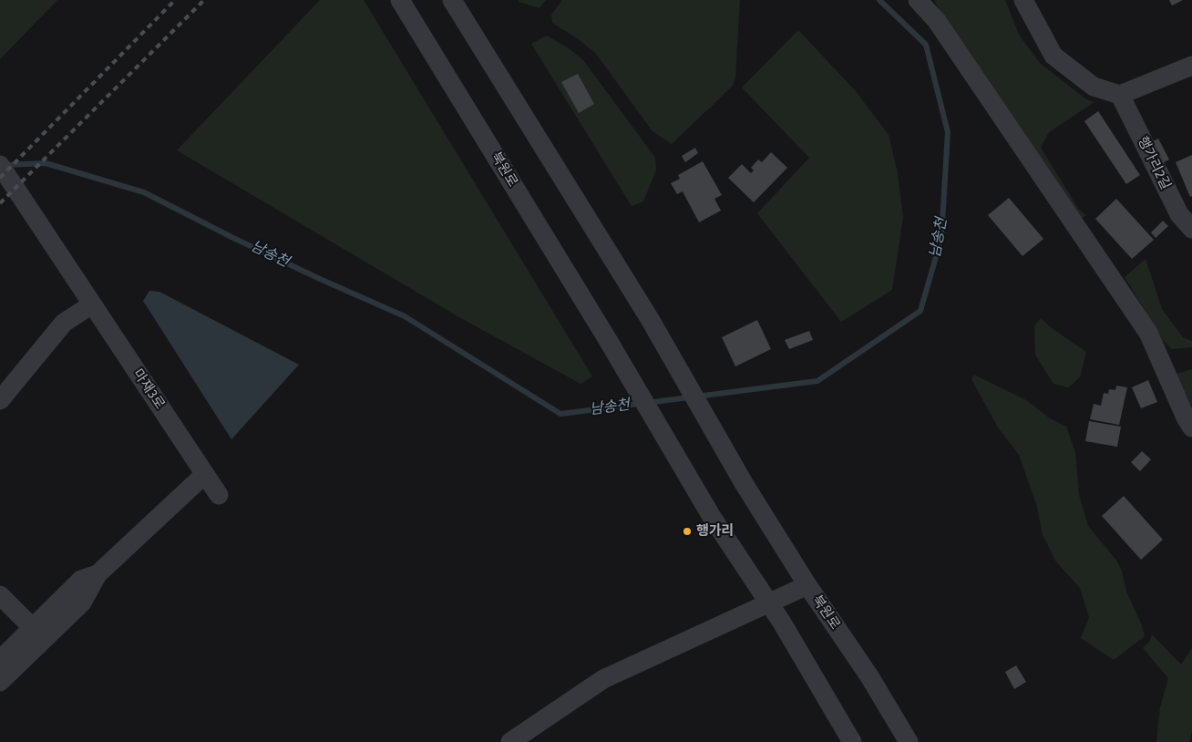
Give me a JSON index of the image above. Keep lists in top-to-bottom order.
{
  "streets": {
    "street": ["행가리2길", "북원로", "마재3로"]
  },
  "water": ["남송천"],
  "places": ["행가리"]
}
